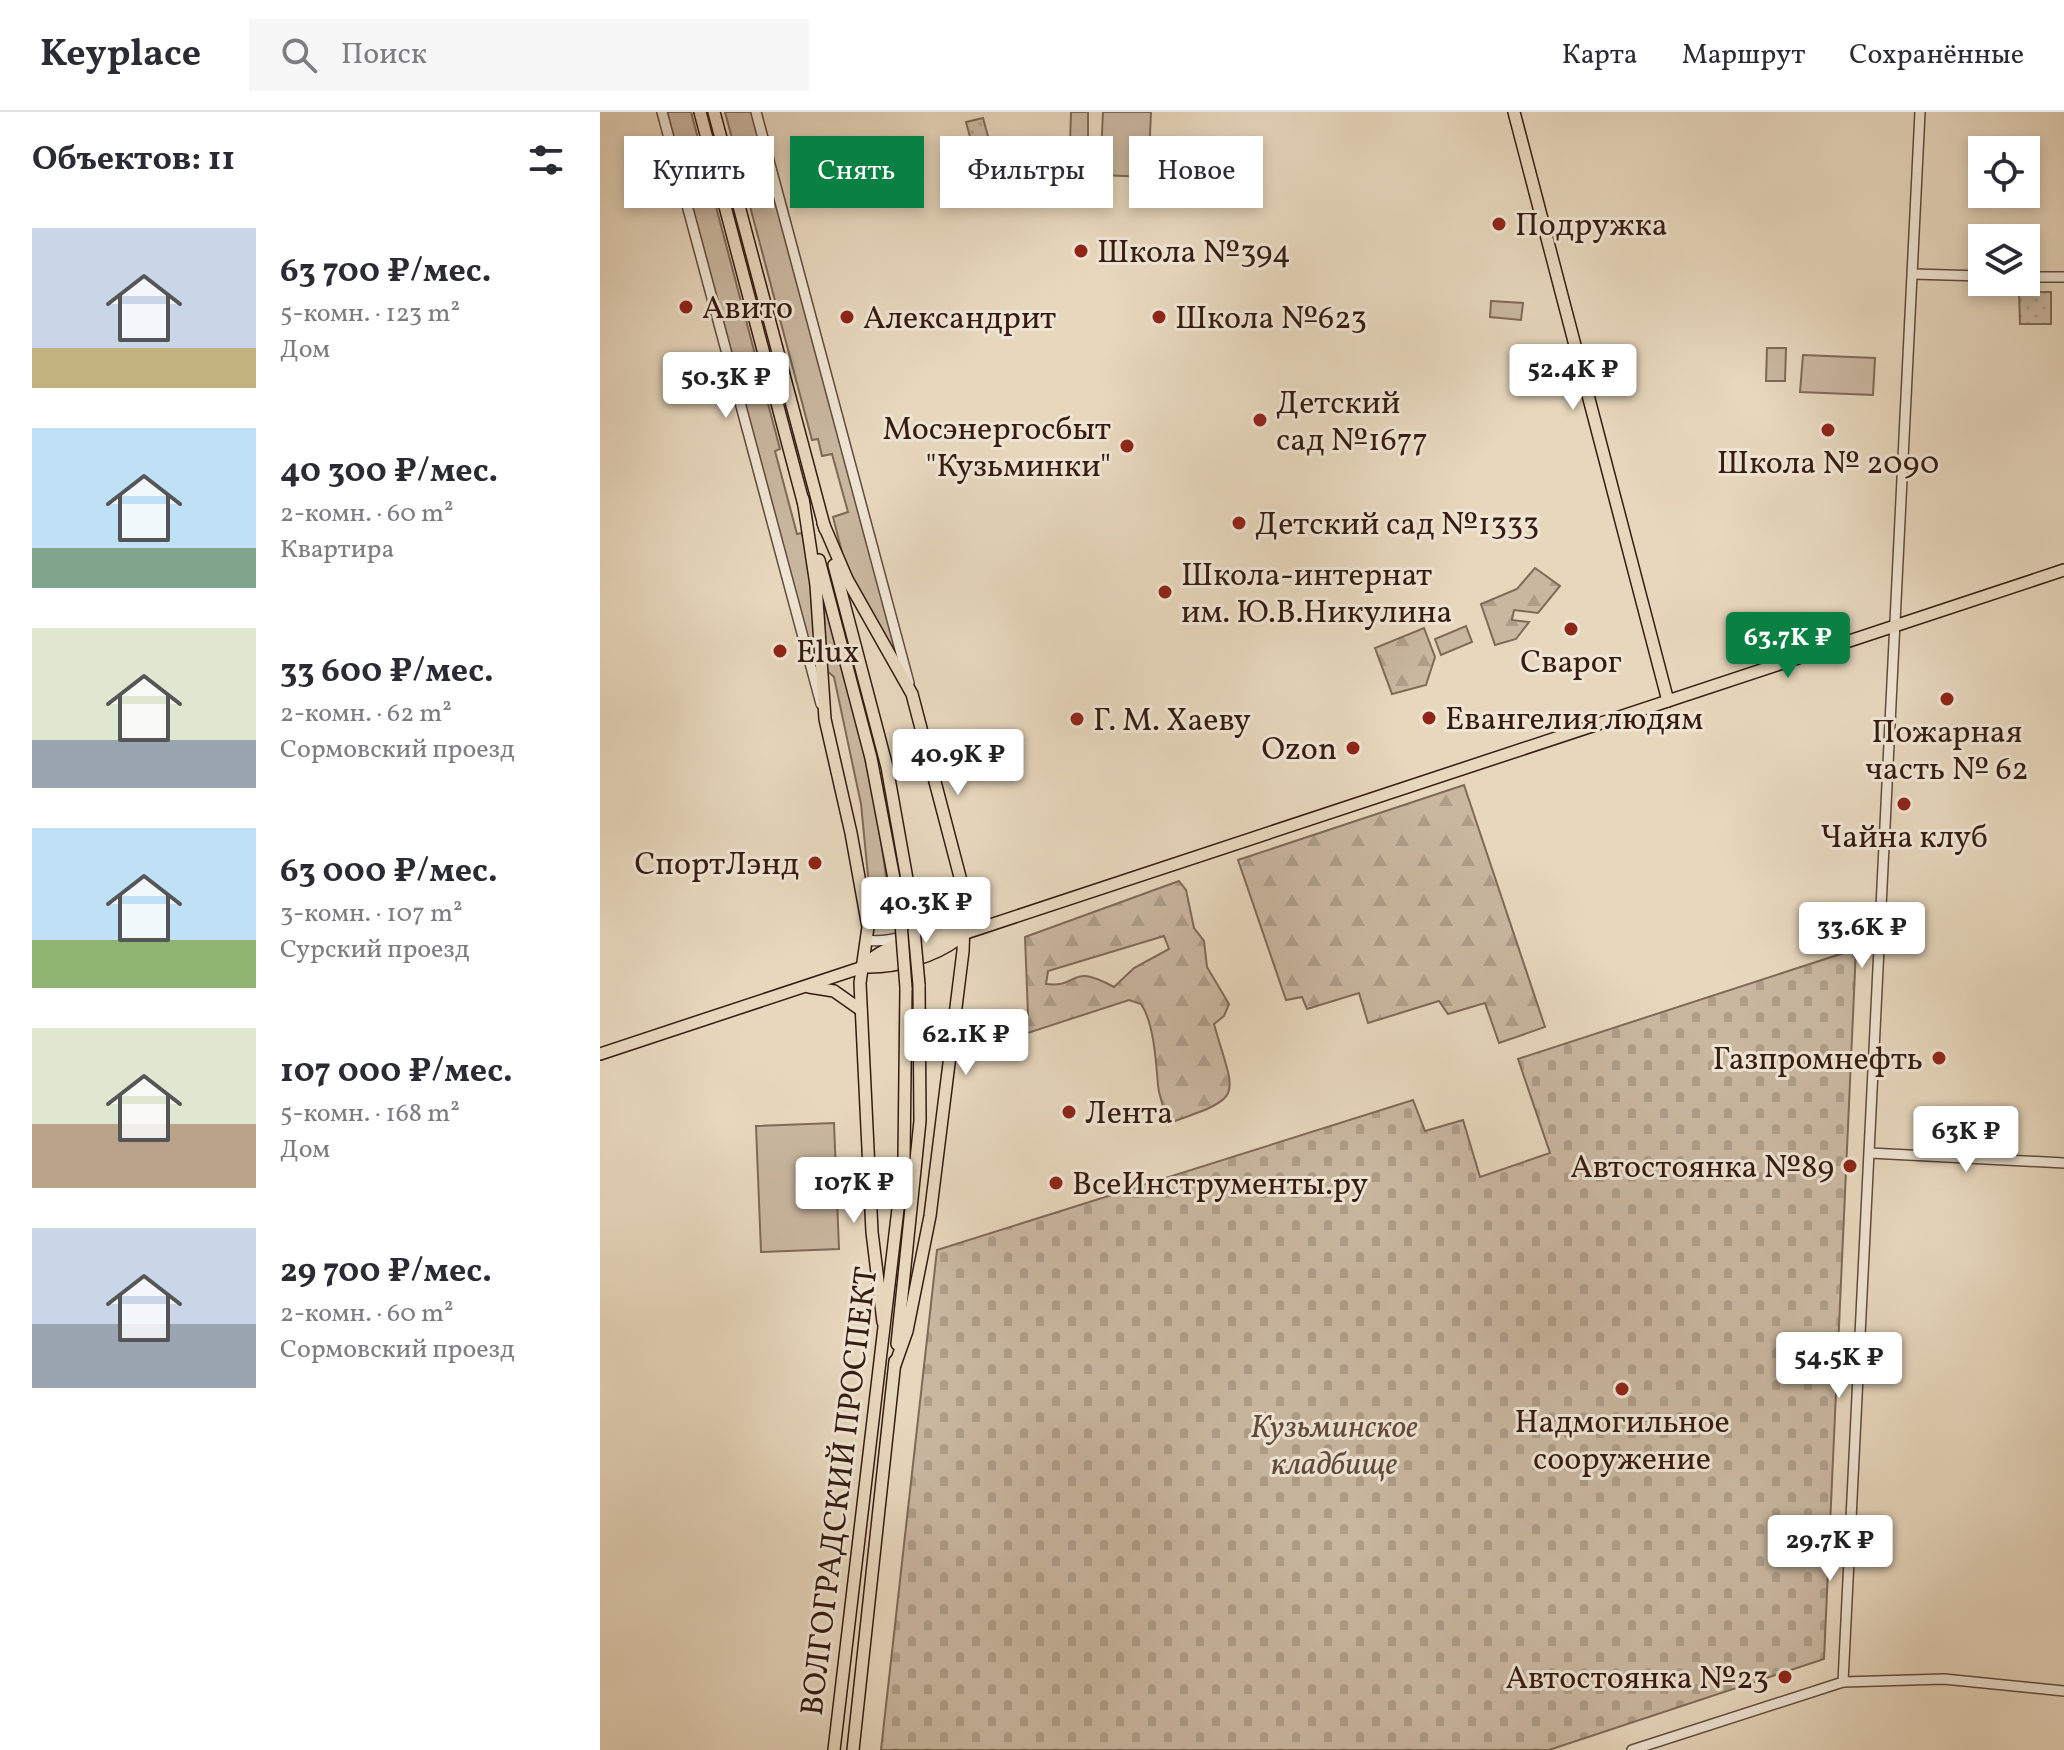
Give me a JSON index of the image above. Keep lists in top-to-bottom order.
{
  "streets": {
    "main road": ["ВОЛГОГРАДСКИЙ ПРОСПЕКТ"]
  },
  "parks": ["Кузьминское кладбище"],
  "places": [
    "Подружка",
    "Школа №394",
    "Авито",
    "Александрит",
    "Школа №623",
    "Детский сад №1677",
    "Школа № 2090",
    "Мосэнергосбыт \"Кузьминки\"",
    "Детский сад №1333",
    "Школа-интернат им. Ю.В.Никулина",
    "Сварог",
    "Elux",
    "Пожарная часть № 62",
    "Евангелия людям",
    "Г. М. Хаеву",
    "Ozon",
    "Чайна клуб",
    "СпортЛэнд",
    "Газпромнефть",
    "Лента",
    "Автостоянка №89",
    "ВсеИнструменты.ру",
    "Надмогильное сооружение",
    "Автостоянка №23"
  ],
  "page": {
    "header": "Keyplace",
    "search": "Поиск",
    "nav": ["Карта", "Маршрут", "Сохранённые"],
    "heading": "Объектов: 11",
    "chip": [
      "Купить",
      "Снять",
      "Фильтры",
      "Новое"
    ],
    "list": [
      {
        "name": "63 700 ₽/мес.",
        "note": "5-комн. · 123 m² · Дом"
      },
      {
        "name": "40 300 ₽/мес.",
        "note": "2-комн. · 60 m² · Квартира"
      },
      {
        "name": "33 600 ₽/мес.",
        "note": "2-комн. · 62 m² · Сормовский проезд"
      },
      {
        "name": "63 000 ₽/мес.",
        "note": "3-комн. · 107 m² · Сурский проезд"
      },
      {
        "name": "107 000 ₽/мес.",
        "note": "5-комн. · 168 m² · Дом"
      },
      {
        "name": "29 700 ₽/мес.",
        "note": "2-комн. · 60 m² · Сормовский проезд"
      }
    ],
    "price": [
      "52.4K ₽",
      "50.3K ₽",
      "63.7K ₽",
      "40.9K ₽",
      "40.3K ₽",
      "33.6K ₽",
      "62.1K ₽",
      "63K ₽",
      "107K ₽",
      "54.5K ₽",
      "29.7K ₽"
    ]
  }
}
